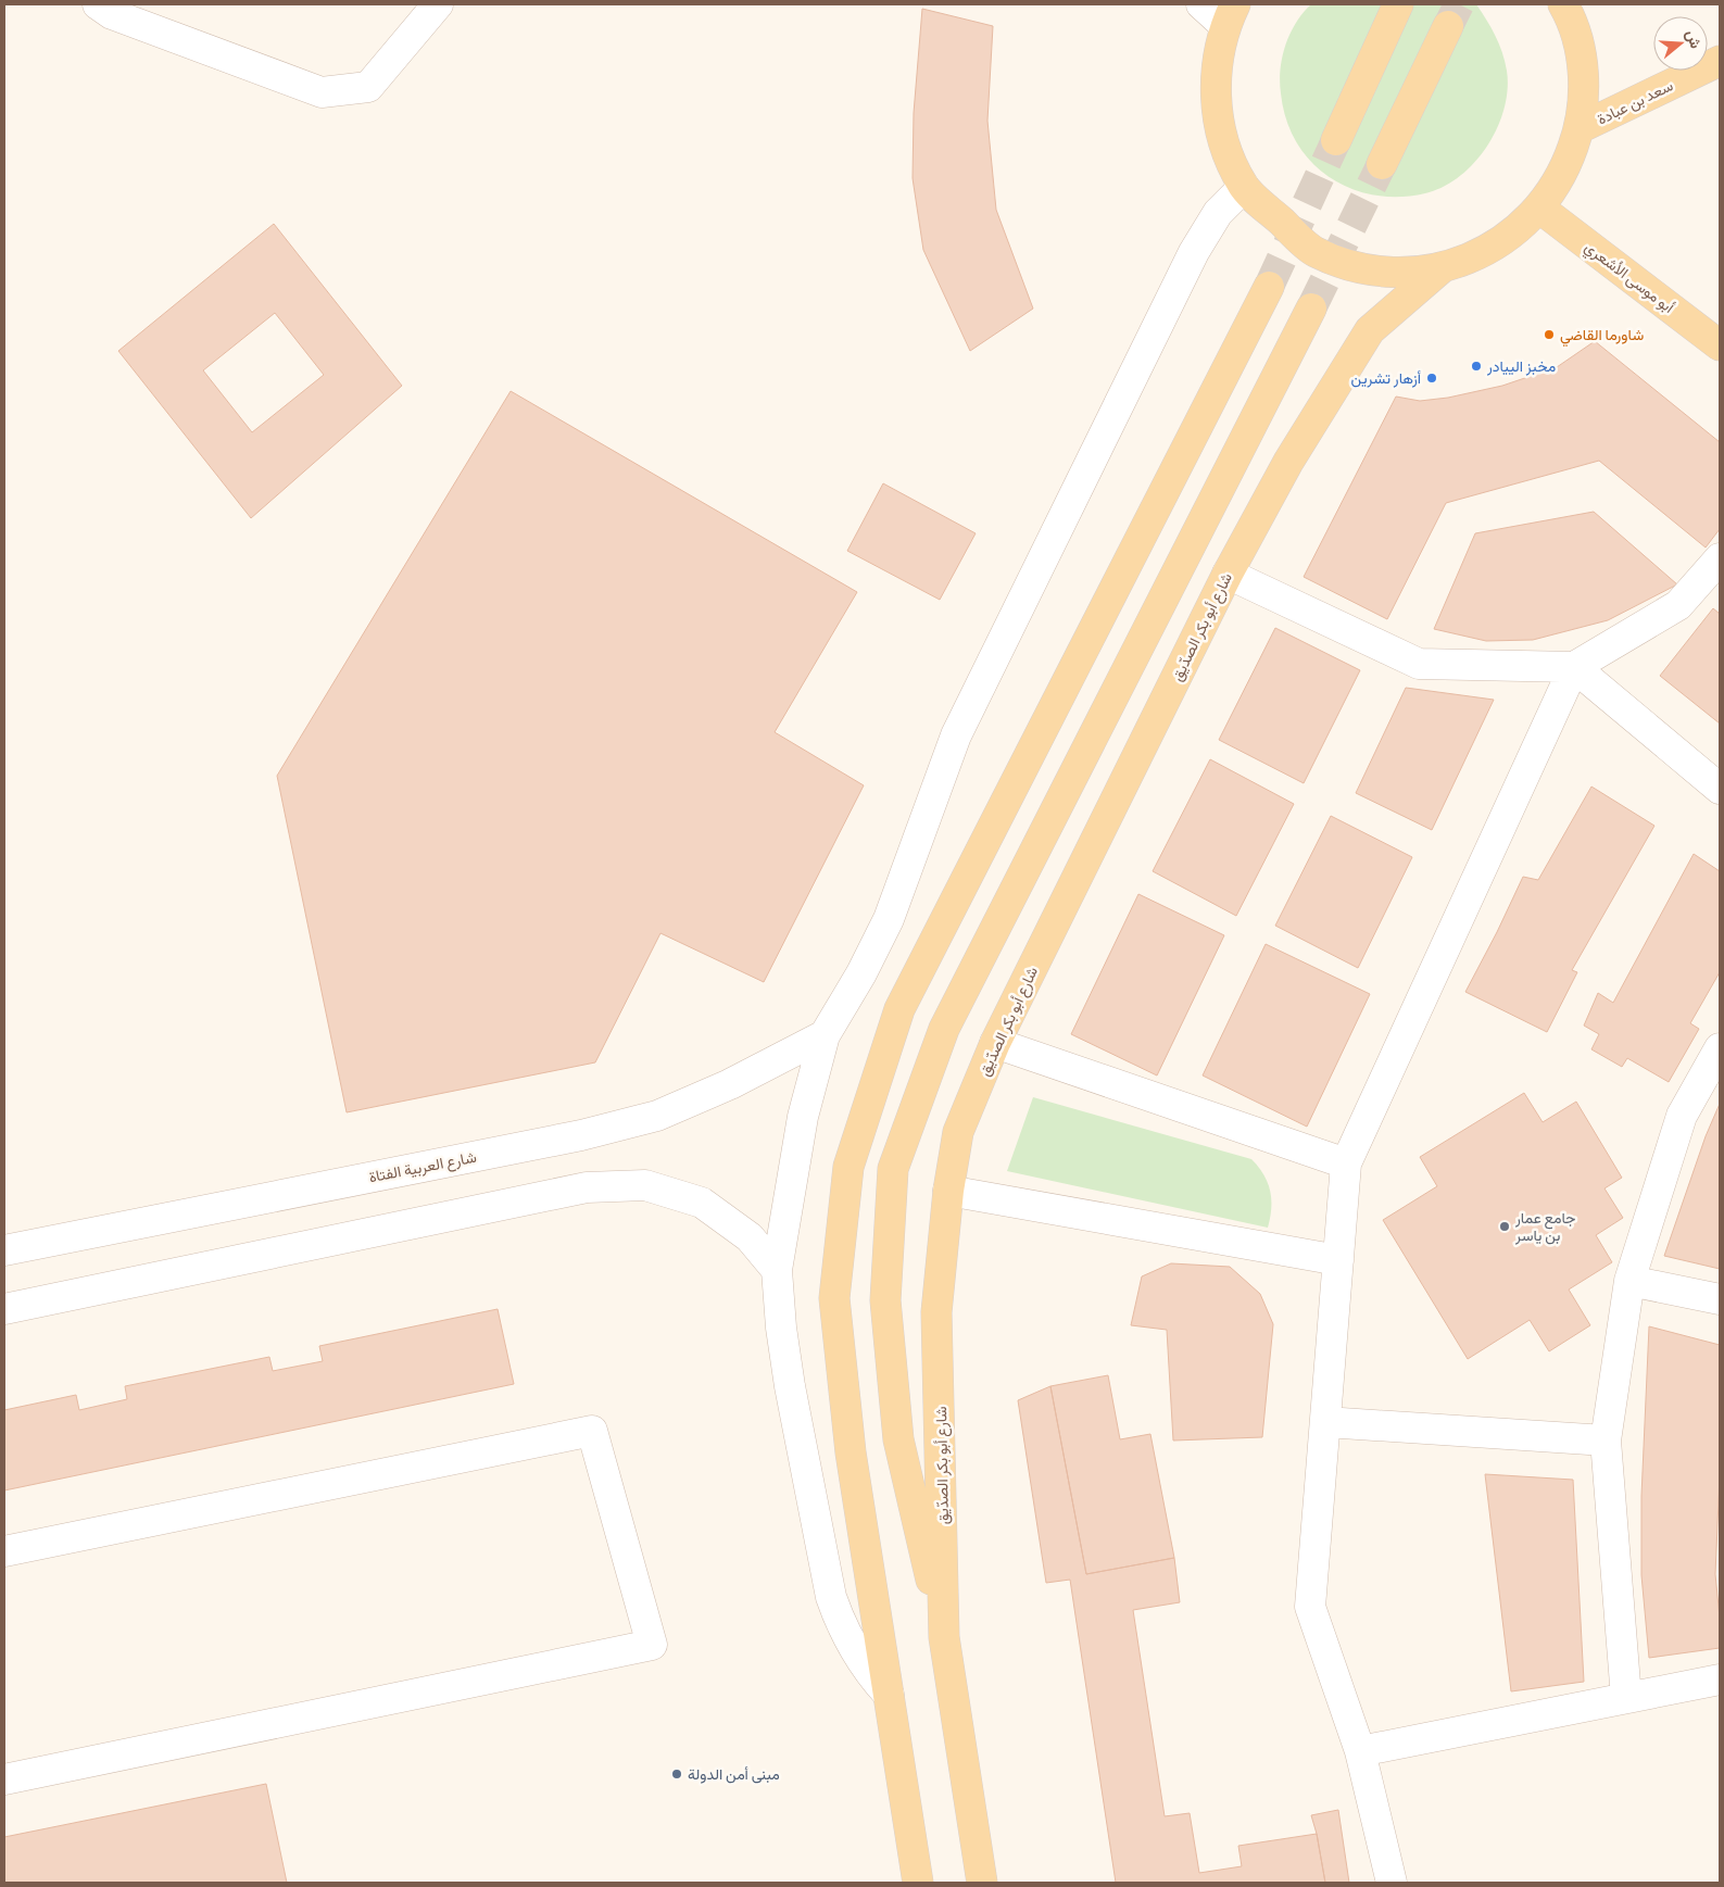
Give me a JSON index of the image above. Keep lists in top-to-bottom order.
{
  "streets": {
    "main road": ["سعد بن عبادة", "أبو موسى الأشعري", "شارع أبو بكر الصدّيق"],
    "street": ["شارع العربية الفتاة"]
  },
  "places": [
    "شاورما القاضي",
    "مخبز الييادر",
    "أزهار تشرين",
    "جامع عمار بن ياسر",
    "مبنى أمن الدولة"
  ],
  "north": "right"
}
